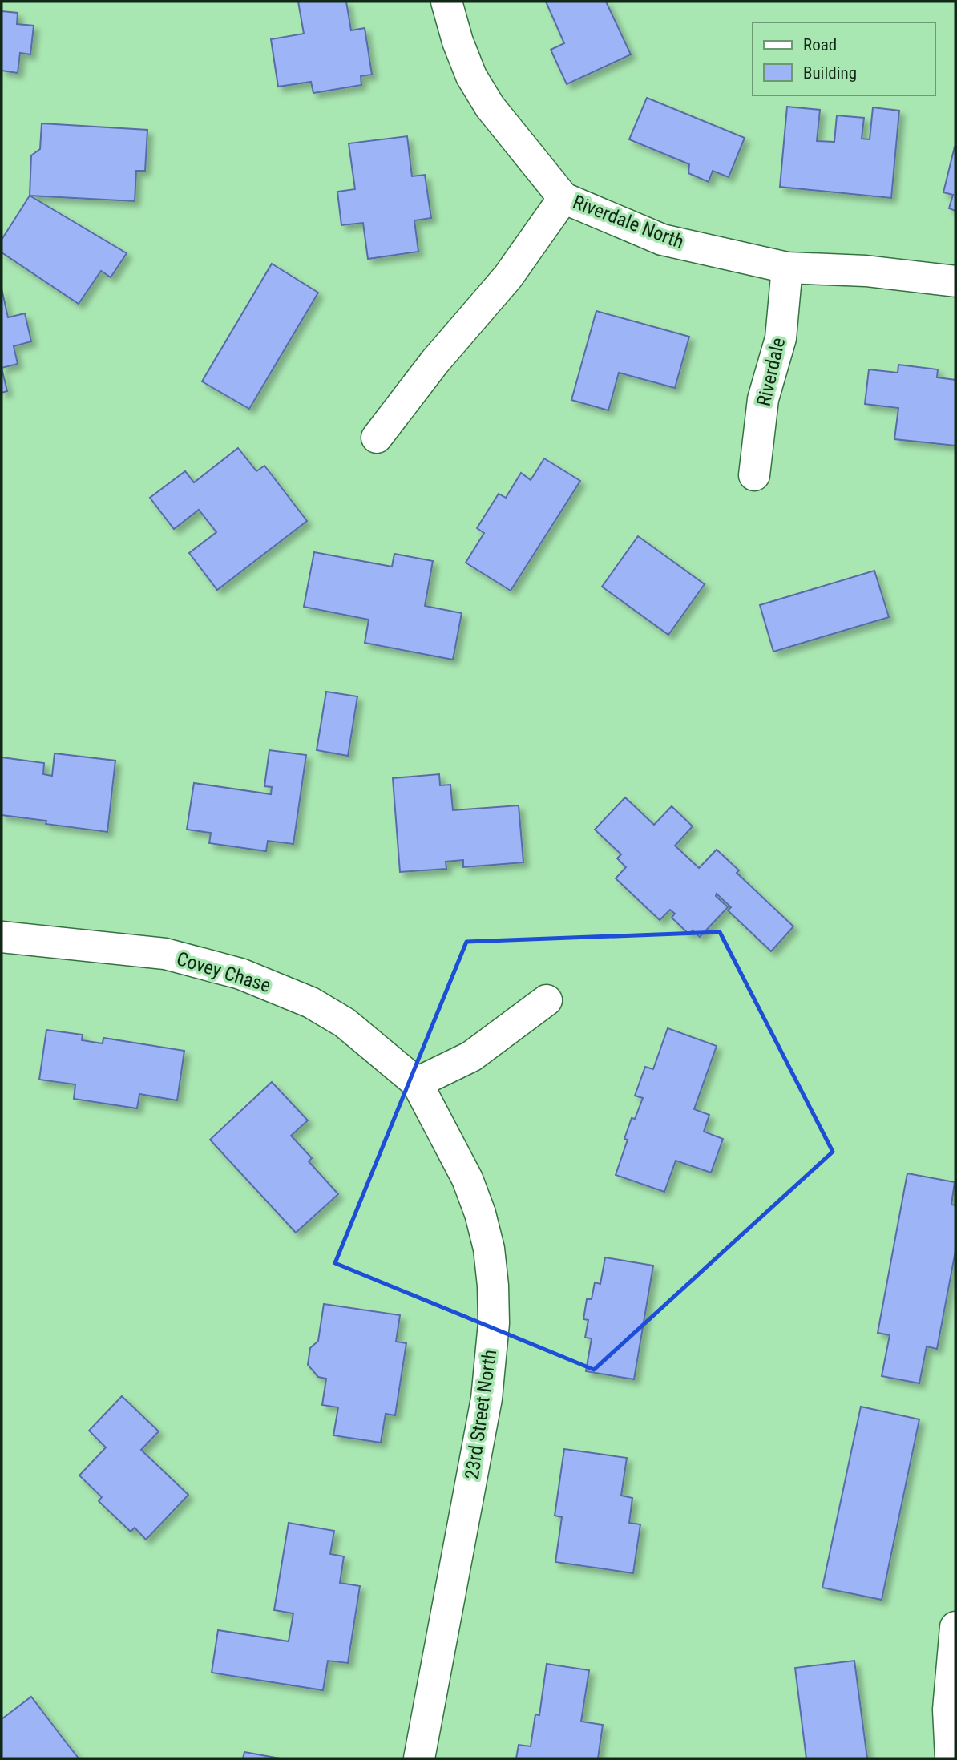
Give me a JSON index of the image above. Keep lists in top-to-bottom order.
{
  "streets": {
    "street": [
      "Riverdale North",
      "Riverdale",
      "Covey Chase",
      "23rd Street North"
    ]
  },
  "crossings": [
    ["Riverdale North", "Riverdale"],
    ["Covey Chase", "23rd Street North"]
  ],
  "legend": ["Road", "Building"]
}
